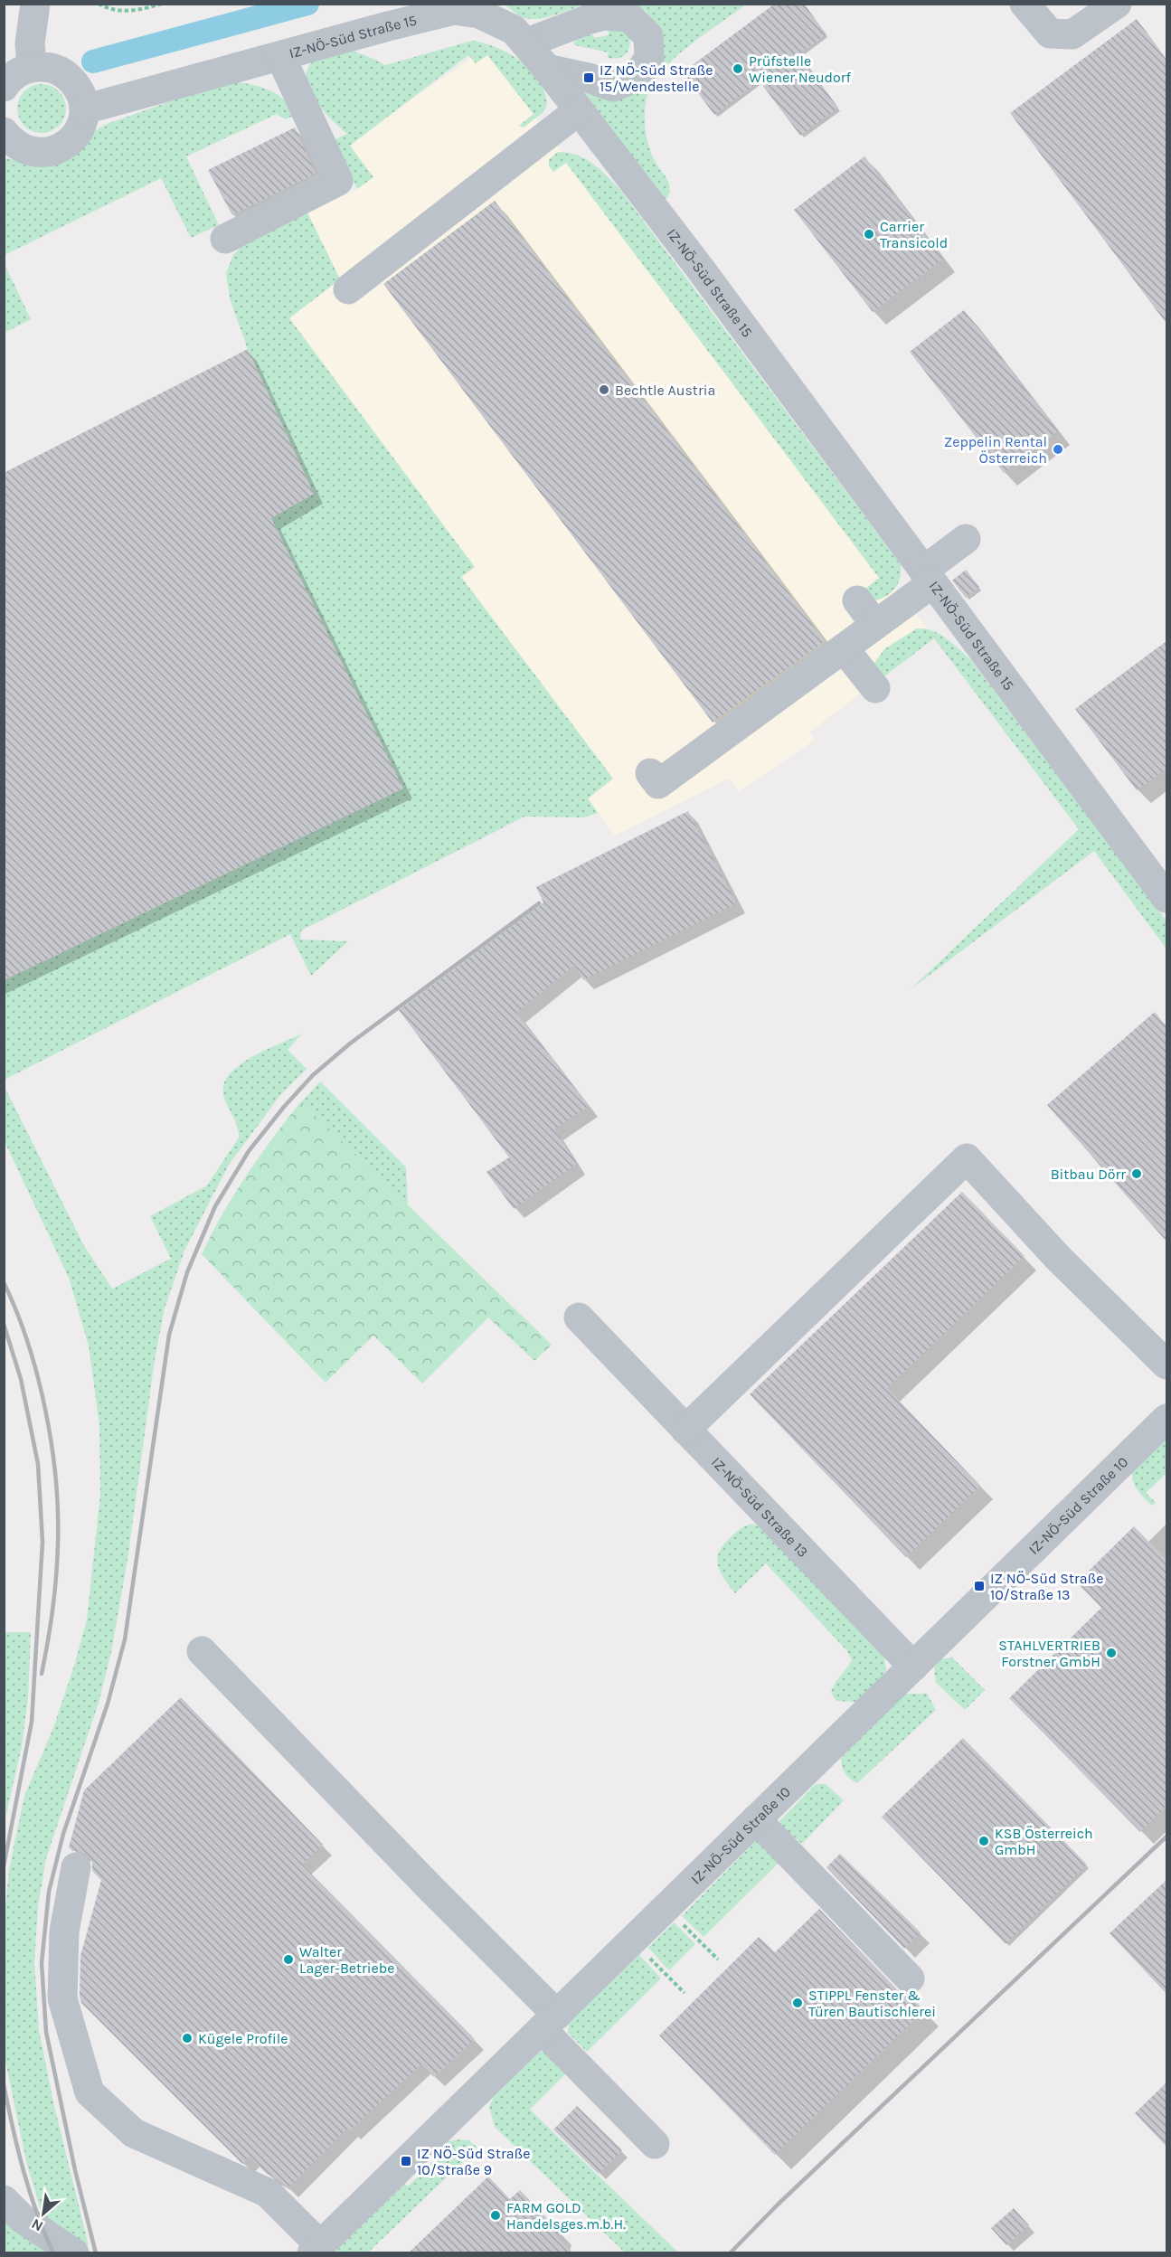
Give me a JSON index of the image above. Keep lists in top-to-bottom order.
{
  "streets": {
    "street": ["IZ-NÖ-Süd Straße 15", "IZ-NÖ-Süd Straße 10", "IZ-NÖ-Süd Straße 13"]
  },
  "crossings": [
    ["IZ-NÖ-Süd Straße 10", "IZ-NÖ-Süd Straße 13"]
  ],
  "places": {
    "other": [
      "Prüfstelle Wiener Neudorf",
      "Carrier Transicold",
      "Bechtle Austria",
      "Zeppelin Rental Österreich",
      "Bitbau Dörr",
      "STAHLVERTRIEB Forstner GmbH",
      "KSB Österreich GmbH",
      "Walter Lager-Betriebe",
      "STIPPL Fenster & Türen Bautischlerei",
      "Kügele Profile",
      "FARM GOLD Handelsges.m.b.H."
    ],
    "transit": ["IZ NÖ-Süd Straße 15/Wendestelle", "IZ NÖ-Süd Straße 10/Straße 13", "IZ NÖ-Süd Straße 10/Straße 9"]
  },
  "north": "bottom left"
}
